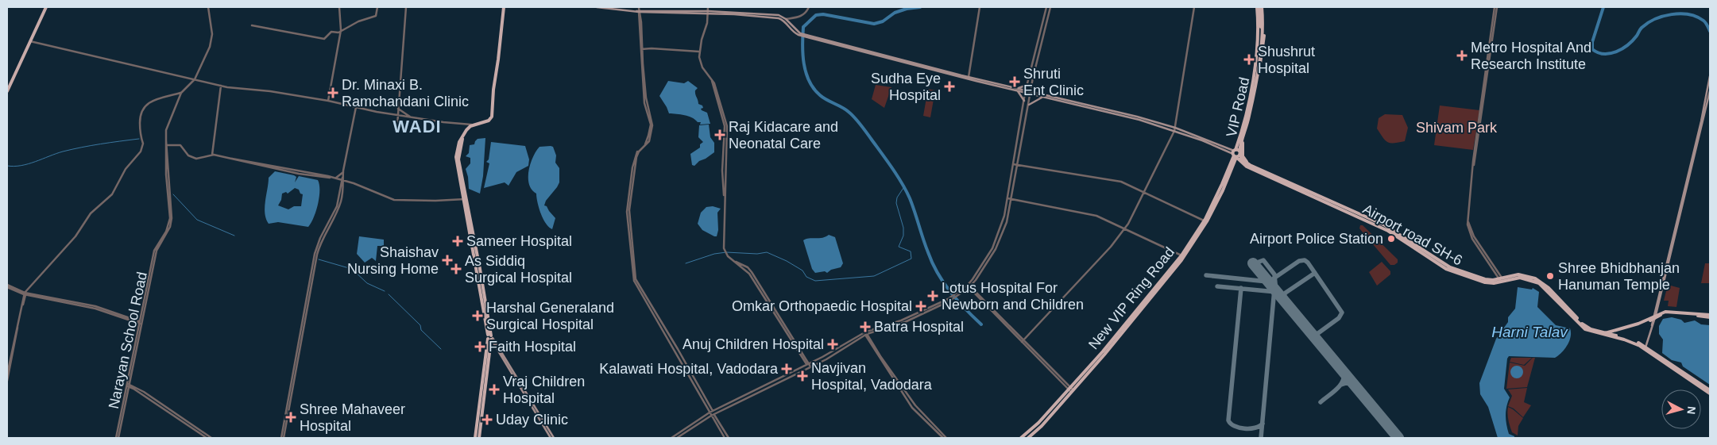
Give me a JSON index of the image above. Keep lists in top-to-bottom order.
{
  "streets": {
    "main road": ["VIP Road", "Airport road SH-6", "New VIP Ring Road"],
    "street": ["Narayan School Road"]
  },
  "crossings": [
    ["VIP Road", "Airport road SH-6"],
    ["VIP Road", "New VIP Ring Road"],
    ["Airport road SH-6", "New VIP Ring Road"]
  ],
  "districts": ["WADI"],
  "water": ["Harni Talav"],
  "parks": ["Shivam Park"],
  "places": {
    "health": [
      "Metro Hospital And Research Institute",
      "Shushrut Hospital",
      "Shruti Ent Clinic",
      "Sudha Eye Hospital",
      "Dr. Minaxi B. Ramchandani Clinic",
      "Raj Kidacare and Neonatal Care",
      "Sameer Hospital",
      "Shaishav Nursing Home",
      "As Siddiq Surgical Hospital",
      "Lotus Hospital For Newborn and Children",
      "Omkar Orthopaedic Hospital",
      "Harshal Generaland Surgical Hospital",
      "Batra Hospital",
      "Anuj Children Hospital",
      "Faith Hospital",
      "Kalawati Hospital, Vadodara",
      "Navjivan Hospital, Vadodara",
      "Vraj Children Hospital",
      "Shree Mahaveer Hospital",
      "Uday Clinic"
    ],
    "other": ["Airport Police Station", "Shree Bhidbhanjan Hanuman Temple"]
  },
  "north": "right"
}
